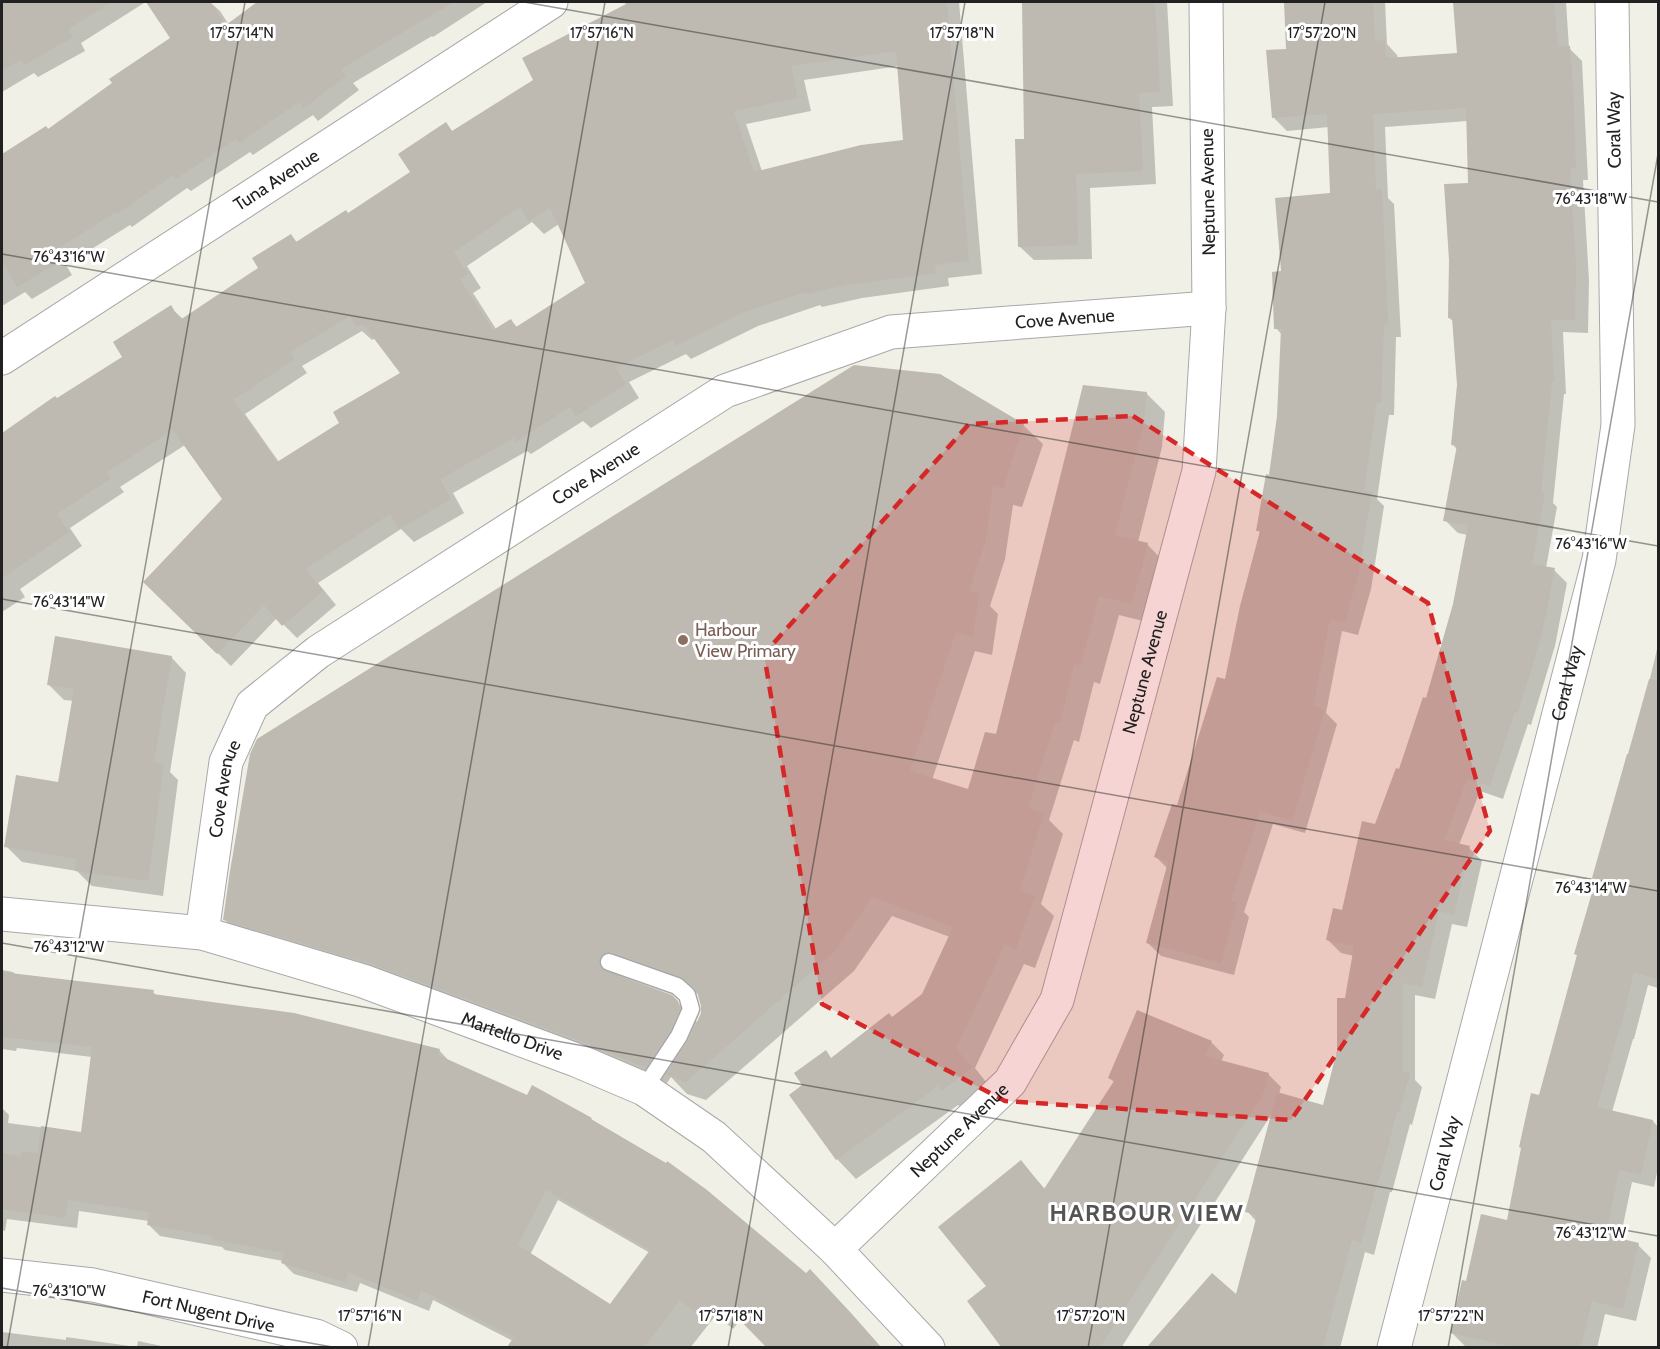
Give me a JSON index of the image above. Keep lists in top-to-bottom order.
{
  "streets": {
    "street": [
      "Coral Way",
      "Tuna Avenue",
      "Neptune Avenue",
      "Cove Avenue",
      "Martello Drive",
      "Fort Nugent Drive"
    ]
  },
  "crossings": [
    ["Neptune Avenue", "Cove Avenue"],
    ["Neptune Avenue", "Martello Drive"],
    ["Cove Avenue", "Martello Drive"]
  ],
  "districts": ["HARBOUR VIEW"],
  "places": ["Harbour View Primary"],
  "coordinates": [
    "17°57'14\"N",
    "17°57'16\"N",
    "17°57'18\"N",
    "17°57'20\"N",
    "76°43'18\"W",
    "76°43'16\"W",
    "76°43'14\"W",
    "76°43'12\"W",
    "76°43'10\"W",
    "17°57'22\"N"
  ]
}
